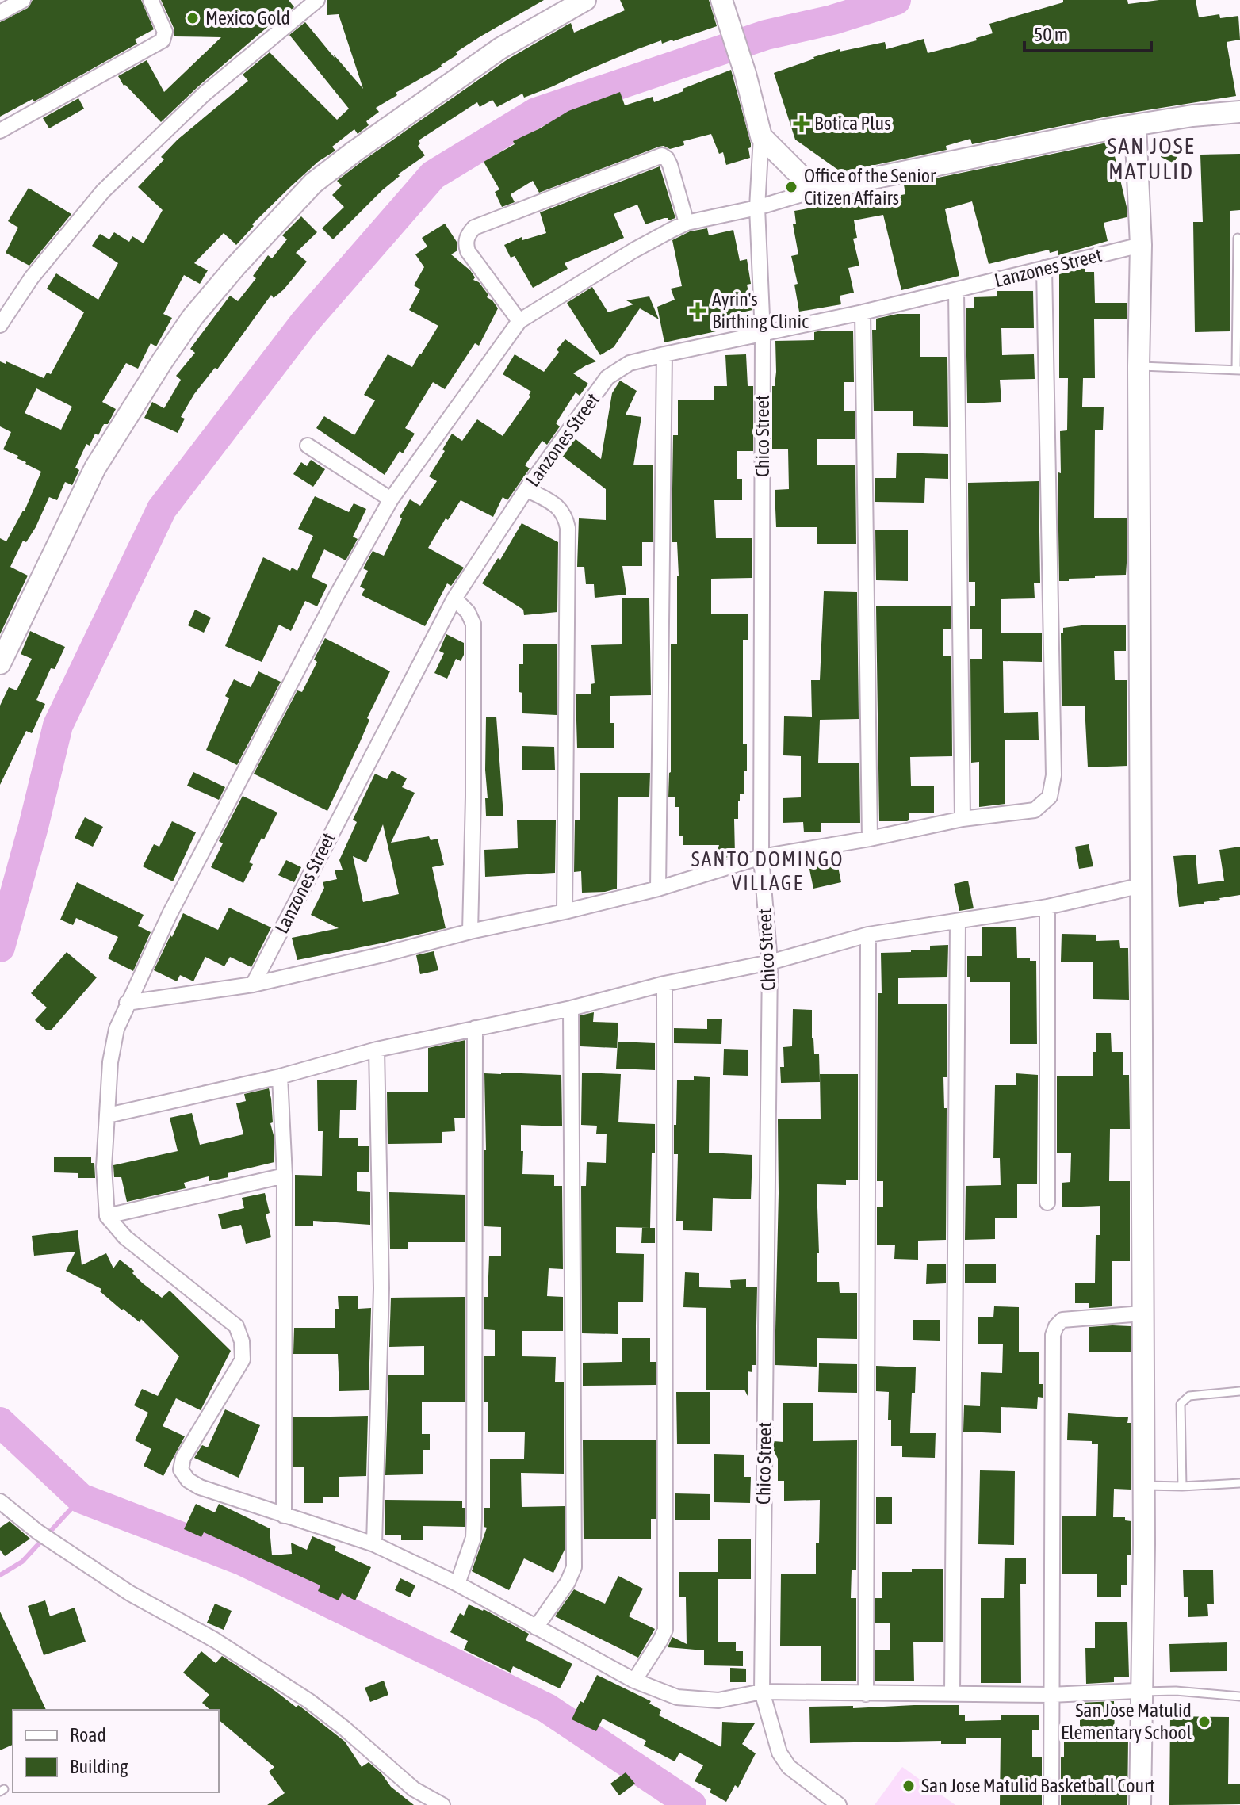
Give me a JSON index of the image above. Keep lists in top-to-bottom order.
{
  "streets": {
    "street": ["Lanzones Street", "Chico Street"]
  },
  "crossings": [
    ["Lanzones Street", "Chico Street"]
  ],
  "districts": ["SAN JOSE MATULID", "SANTO DOMINGO VILLAGE"],
  "places": {
    "other": [
      "Mexico Gold",
      "Office of the Senior Citizen Affairs",
      "San Jose Matulid Elementary School",
      "San Jose Matulid Basketball Court"
    ],
    "health": ["Botica Plus", "Ayrin's Birthing Clinic"]
  },
  "legend": ["Road", "Building"],
  "scale_bar": "50 m"
}
